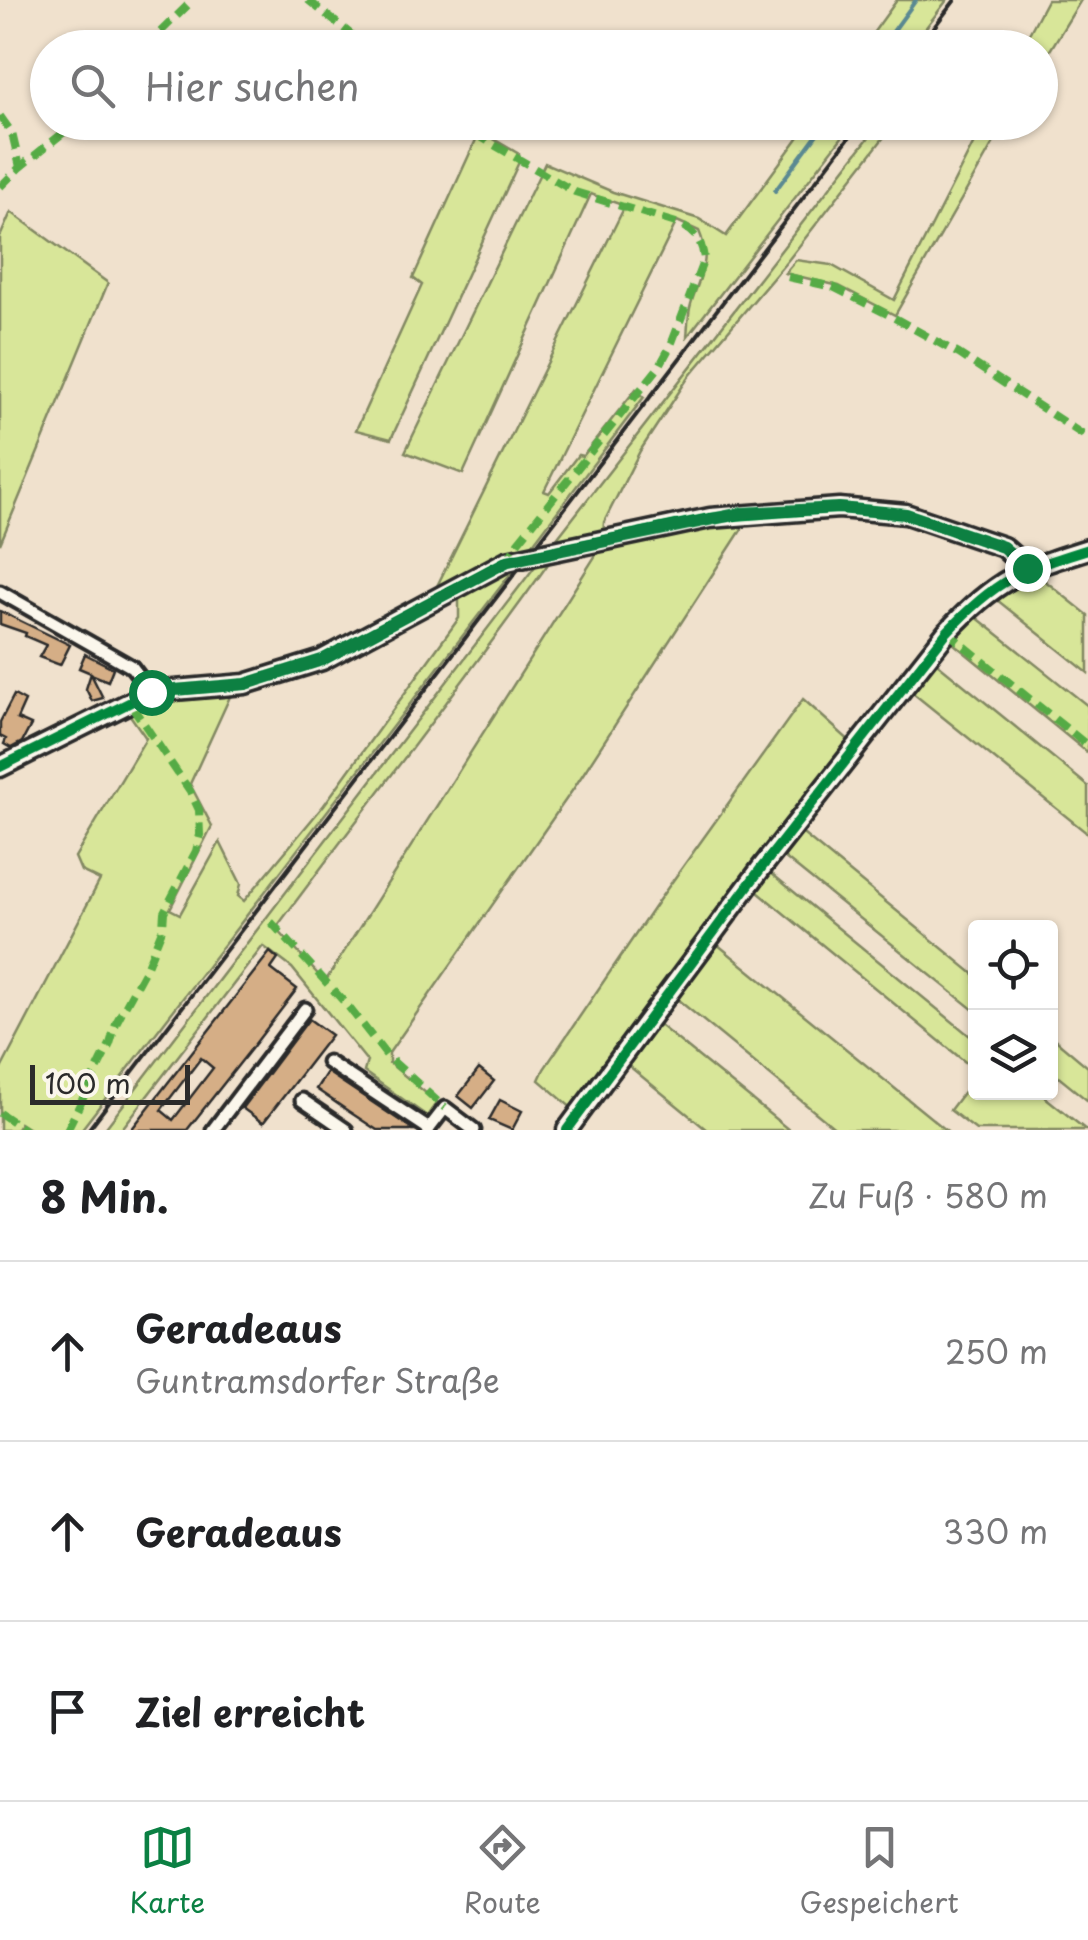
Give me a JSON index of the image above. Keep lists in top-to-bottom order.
{
  "scale_bar": "100 m",
  "page": {
    "search": "Hier suchen",
    "scale": "100 m",
    "heading": ["8 Min.", "Zu Fuß · 580 m"],
    "list": [
      ["Geradeaus", "Guntramsdorfer Straße", "250 m"],
      ["Geradeaus", "330 m"],
      "Ziel erreicht"
    ],
    "nav": ["Karte", "Route", "Gespeichert"]
  }
}
